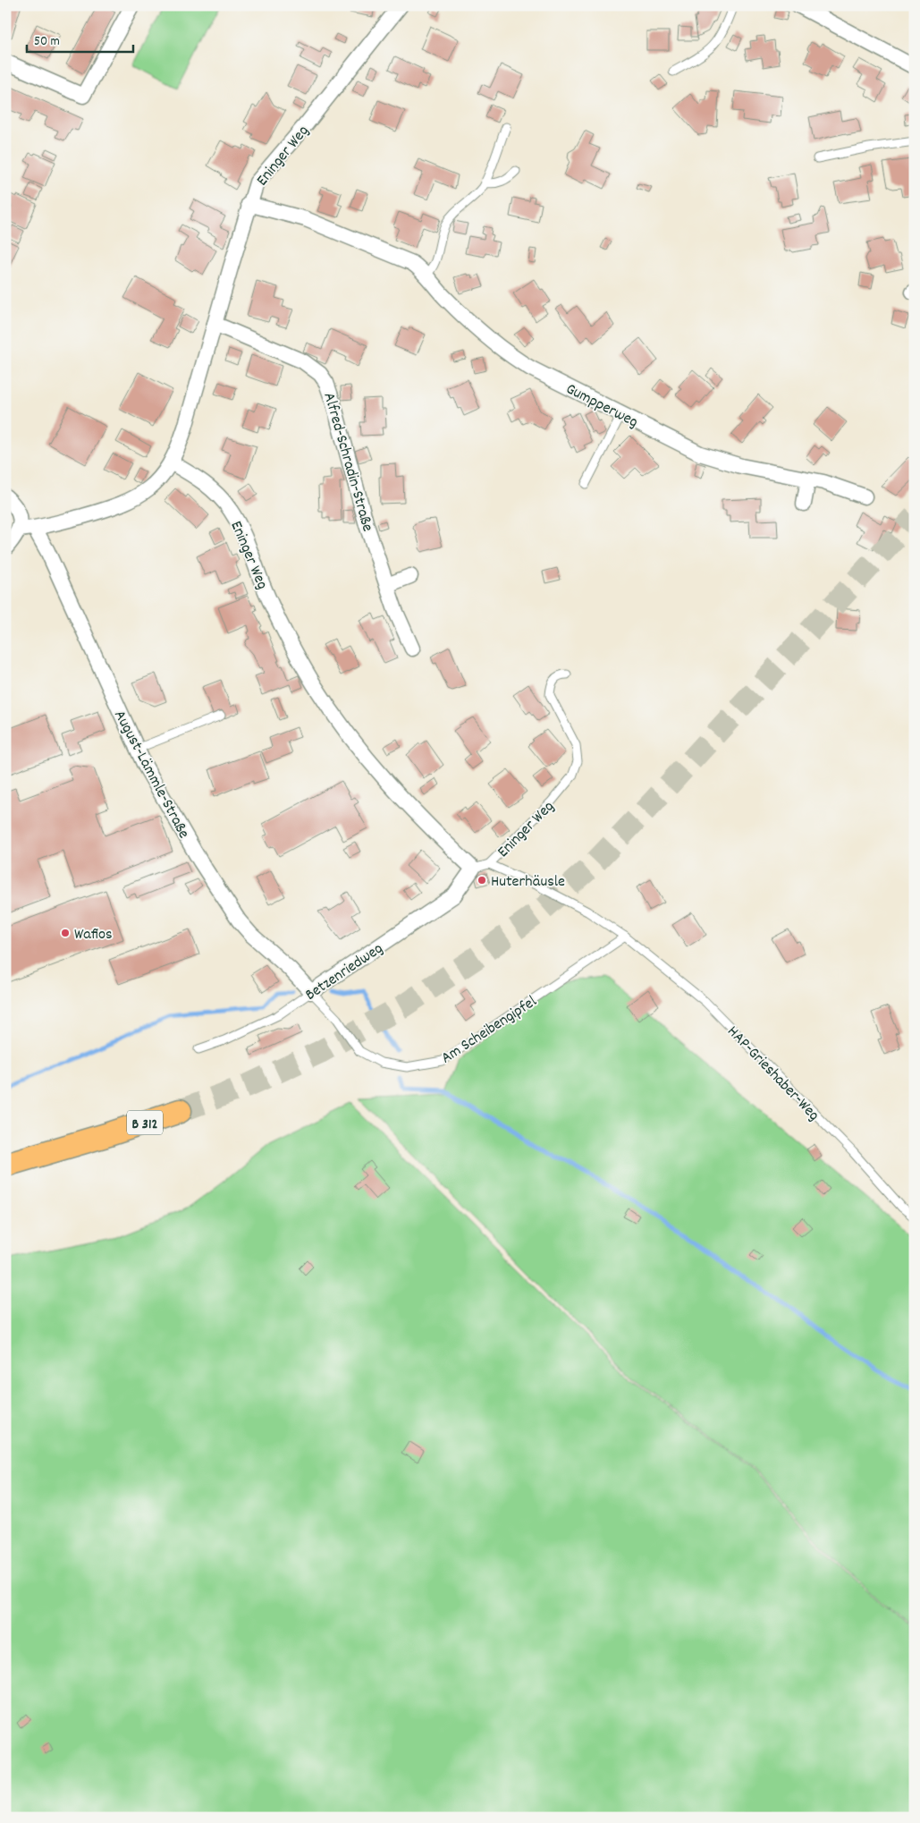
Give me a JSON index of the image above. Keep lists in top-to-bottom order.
{
  "streets": {
    "main road": ["B 312"],
    "street": [
      "Eninger Weg",
      "Gumpperweg",
      "Alfred-Schradin-Straße",
      "August-Lämmle-Straße",
      "Betzenriedweg"
    ],
    "lane": ["Am Scheibengipfel", "HAP-Grieshaber-Weg"]
  },
  "crossings": [
    ["Eninger Weg", "Gumpperweg"],
    ["Eninger Weg", "Alfred-Schradin-Straße"],
    ["Eninger Weg", "Betzenriedweg"],
    ["Eninger Weg", "HAP-Grieshaber-Weg"],
    ["August-Lämmle-Straße", "Betzenriedweg"],
    ["August-Lämmle-Straße", "Am Scheibengipfel"],
    ["Betzenriedweg", "Am Scheibengipfel"],
    ["Am Scheibengipfel", "HAP-Grieshaber-Weg"]
  ],
  "places": ["Huterhäusle", "Wafios"],
  "scale_bar": "50 m"
}
